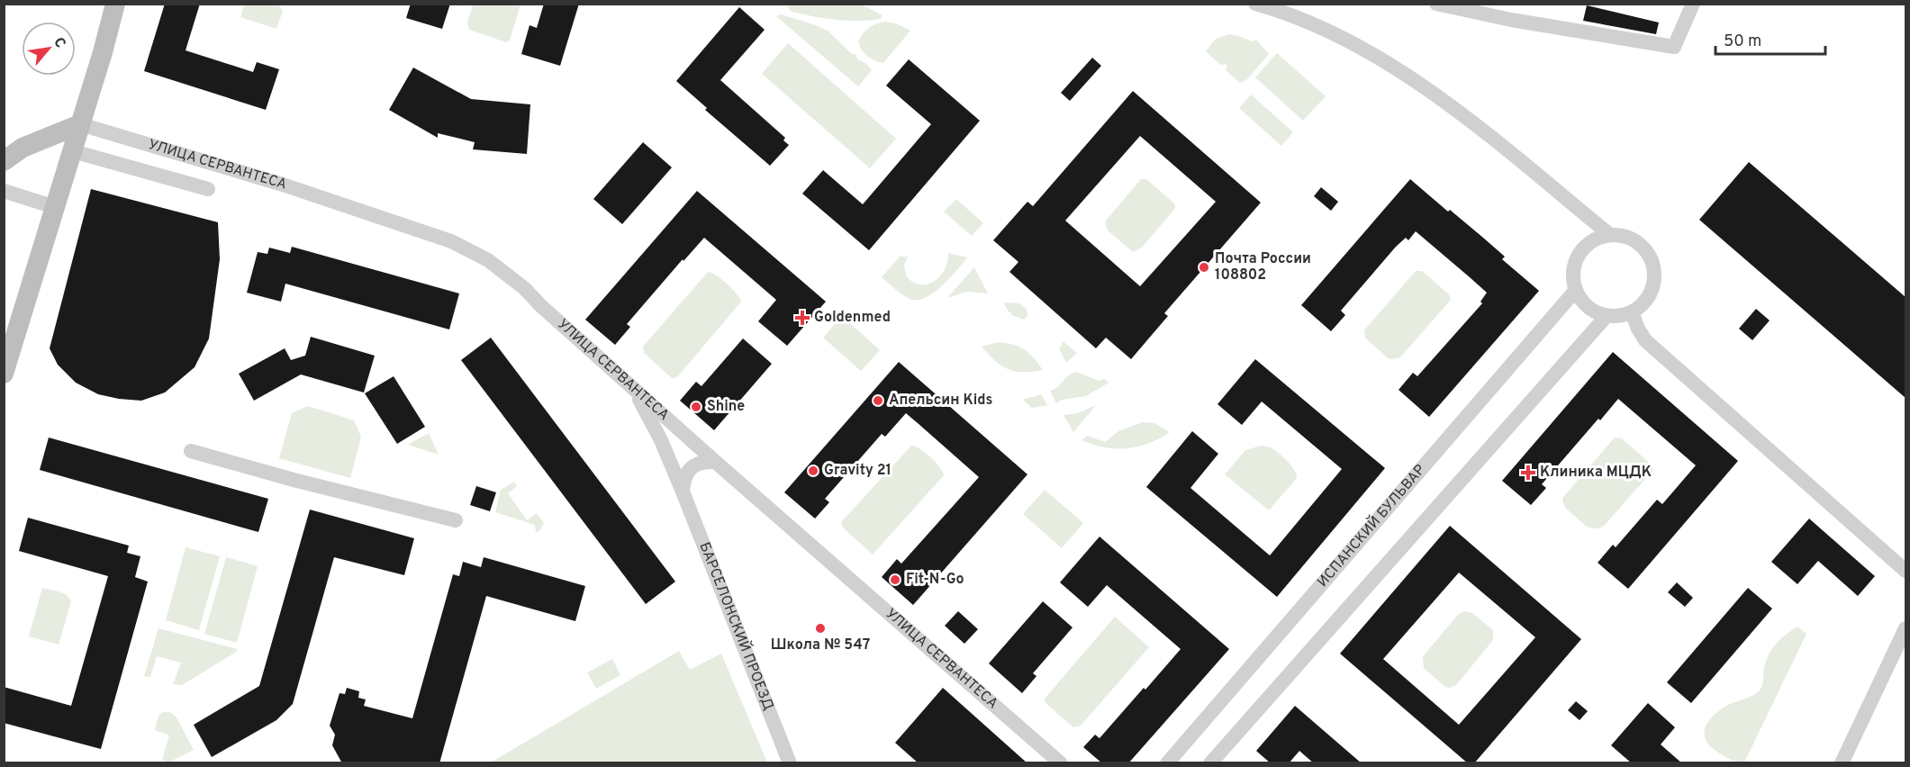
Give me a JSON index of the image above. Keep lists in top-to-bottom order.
{
  "streets": {
    "street": ["УЛИЦА СЕРВАНТЕСА", "ИСПАНСКИЙ БУЛЬВАР", "БАРСЕЛОНСКИЙ ПРОЕЗД"]
  },
  "crossings": [
    ["УЛИЦА СЕРВАНТЕСА", "БАРСЕЛОНСКИЙ ПРОЕЗД"]
  ],
  "places": {
    "other": [
      "Почта России 108802",
      "Апельсин Kids",
      "Shine",
      "Gravity 21",
      "Fit-N-Go",
      "Школа № 547"
    ],
    "health": ["Goldenmed", "Клиника МЦДК"]
  },
  "scale_bar": "50 m",
  "north": "top right"
}
